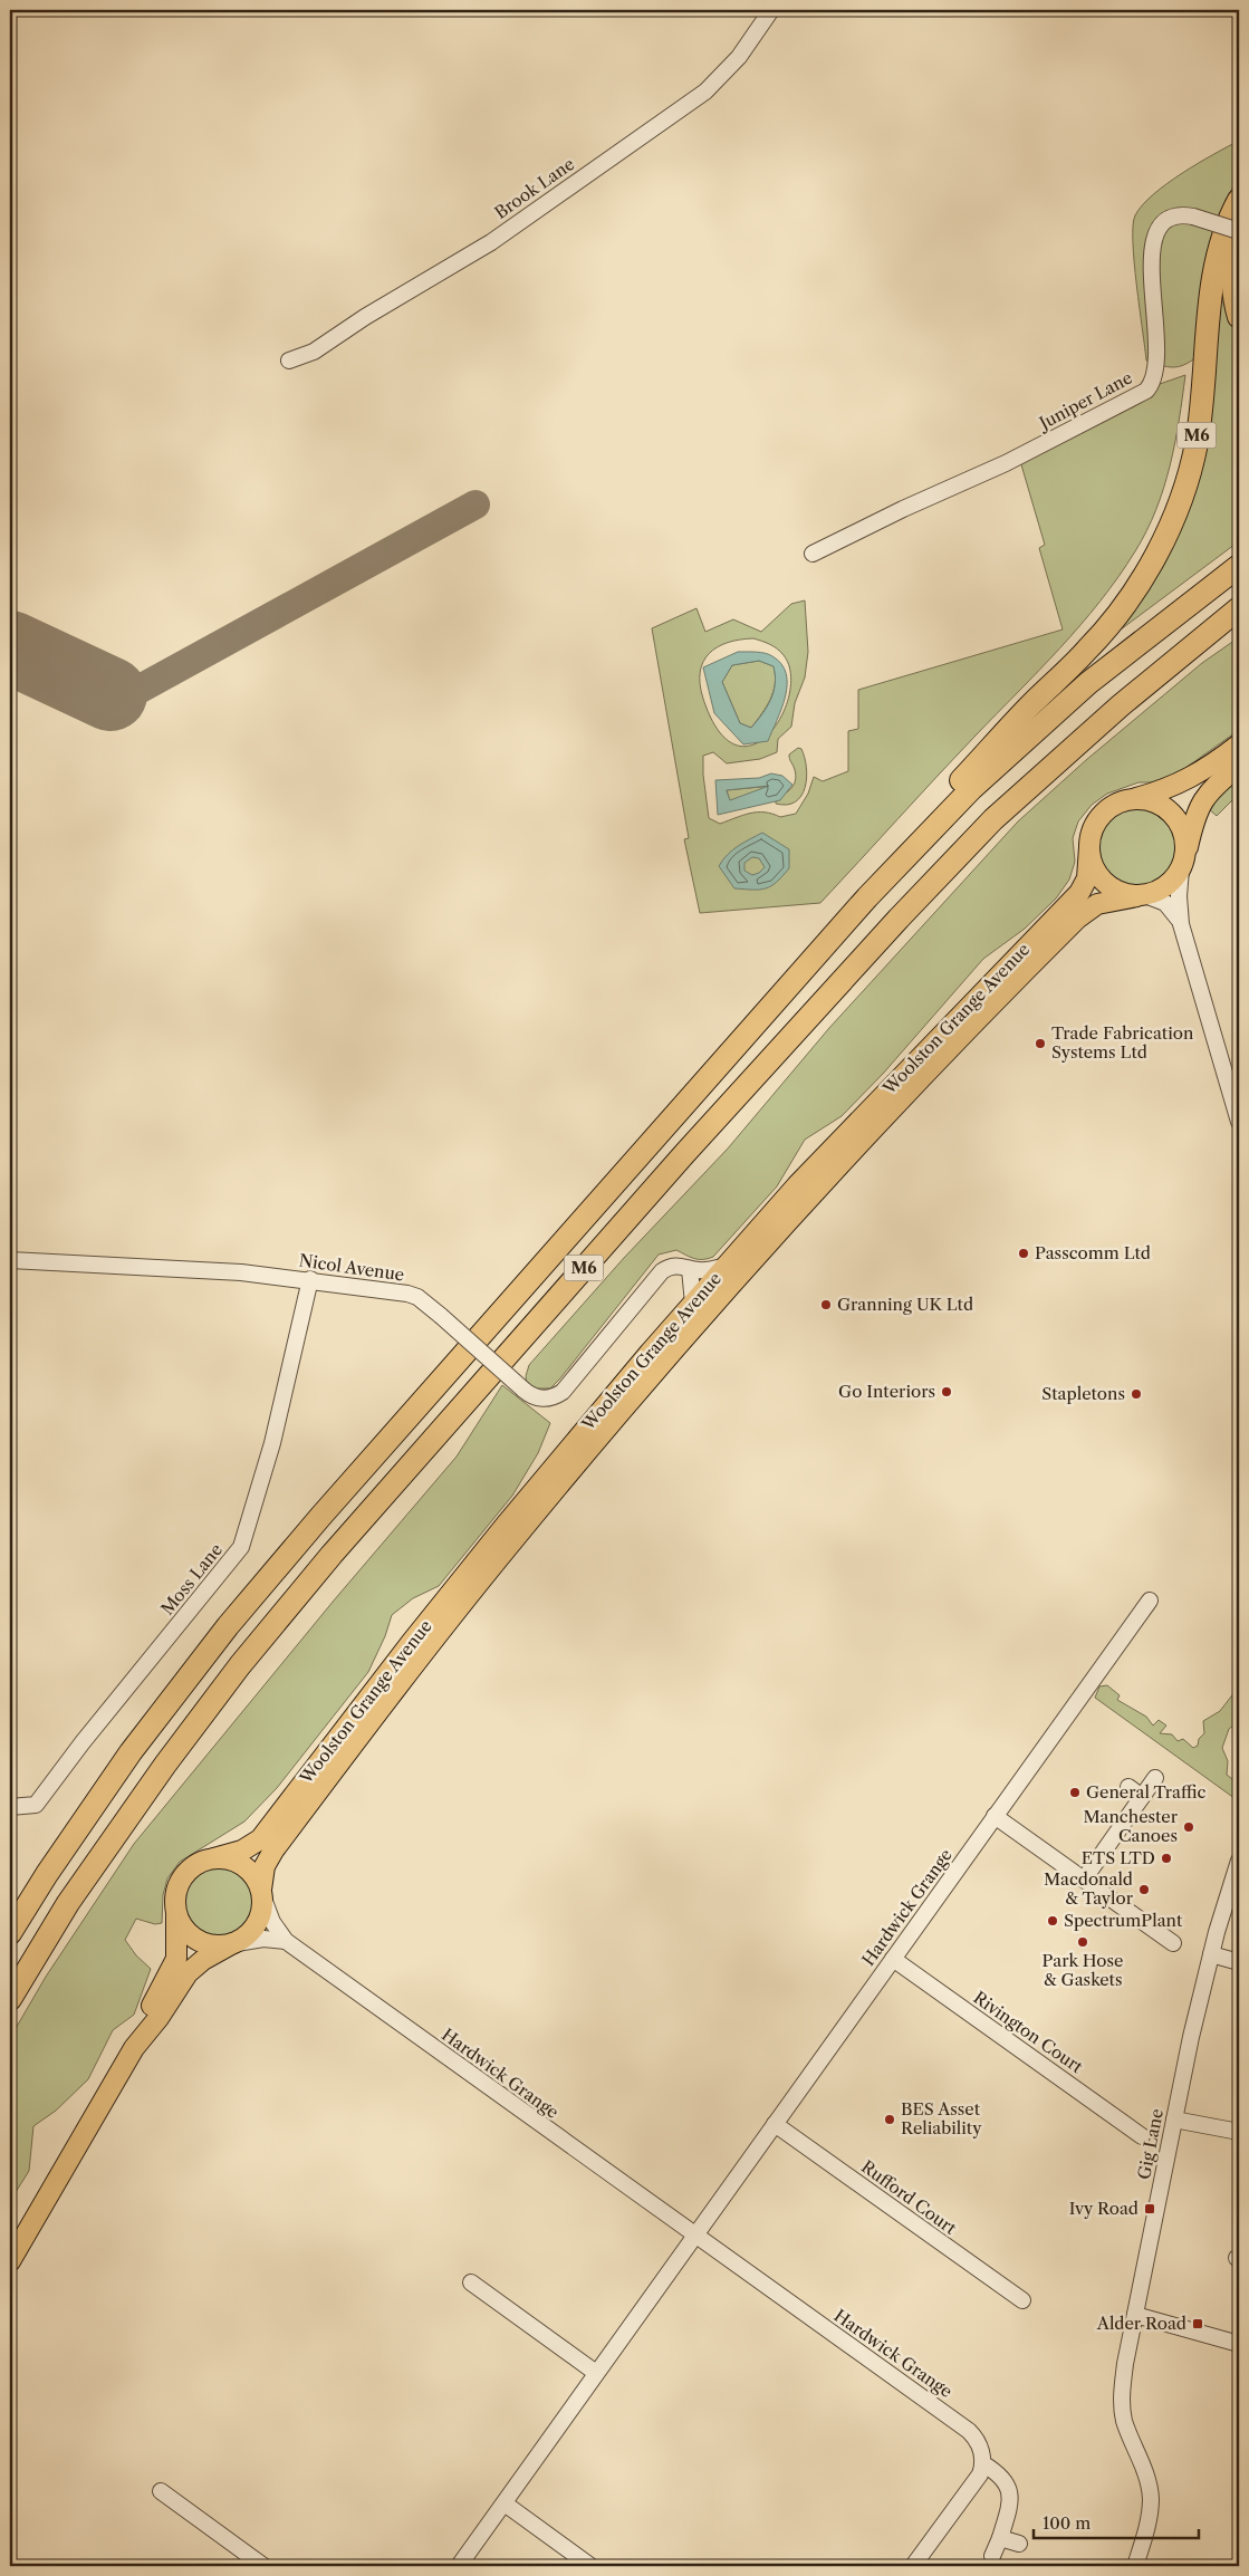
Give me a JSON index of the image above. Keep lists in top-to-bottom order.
{
  "streets": {
    "highway": ["M6"],
    "main road": ["Woolston Grange Avenue"],
    "street": [
      "Brook Lane",
      "Juniper Lane",
      "Nicol Avenue",
      "Moss Lane",
      "Hardwick Grange",
      "Rivington Court",
      "Gig Lane",
      "Rufford Court"
    ]
  },
  "crossings": [
    ["Woolston Grange Avenue", "Nicol Avenue"],
    ["Woolston Grange Avenue", "Hardwick Grange"],
    ["Nicol Avenue", "Moss Lane"],
    ["Hardwick Grange", "Rivington Court"],
    ["Hardwick Grange", "Rufford Court"]
  ],
  "places": {
    "other": [
      "Trade Fabrication Systems Ltd",
      "Passcomm Ltd",
      "Granning UK Ltd",
      "Go Interiors",
      "Stapletons",
      "General Traffic",
      "Manchester Canoes",
      "ETS LTD",
      "Macdonald & Taylor",
      "SpectrumPlant",
      "Park Hose & Gaskets",
      "BES Asset Reliability"
    ],
    "transit": ["Ivy Road", "Alder Road"]
  },
  "scale_bar": "100 m"
}
